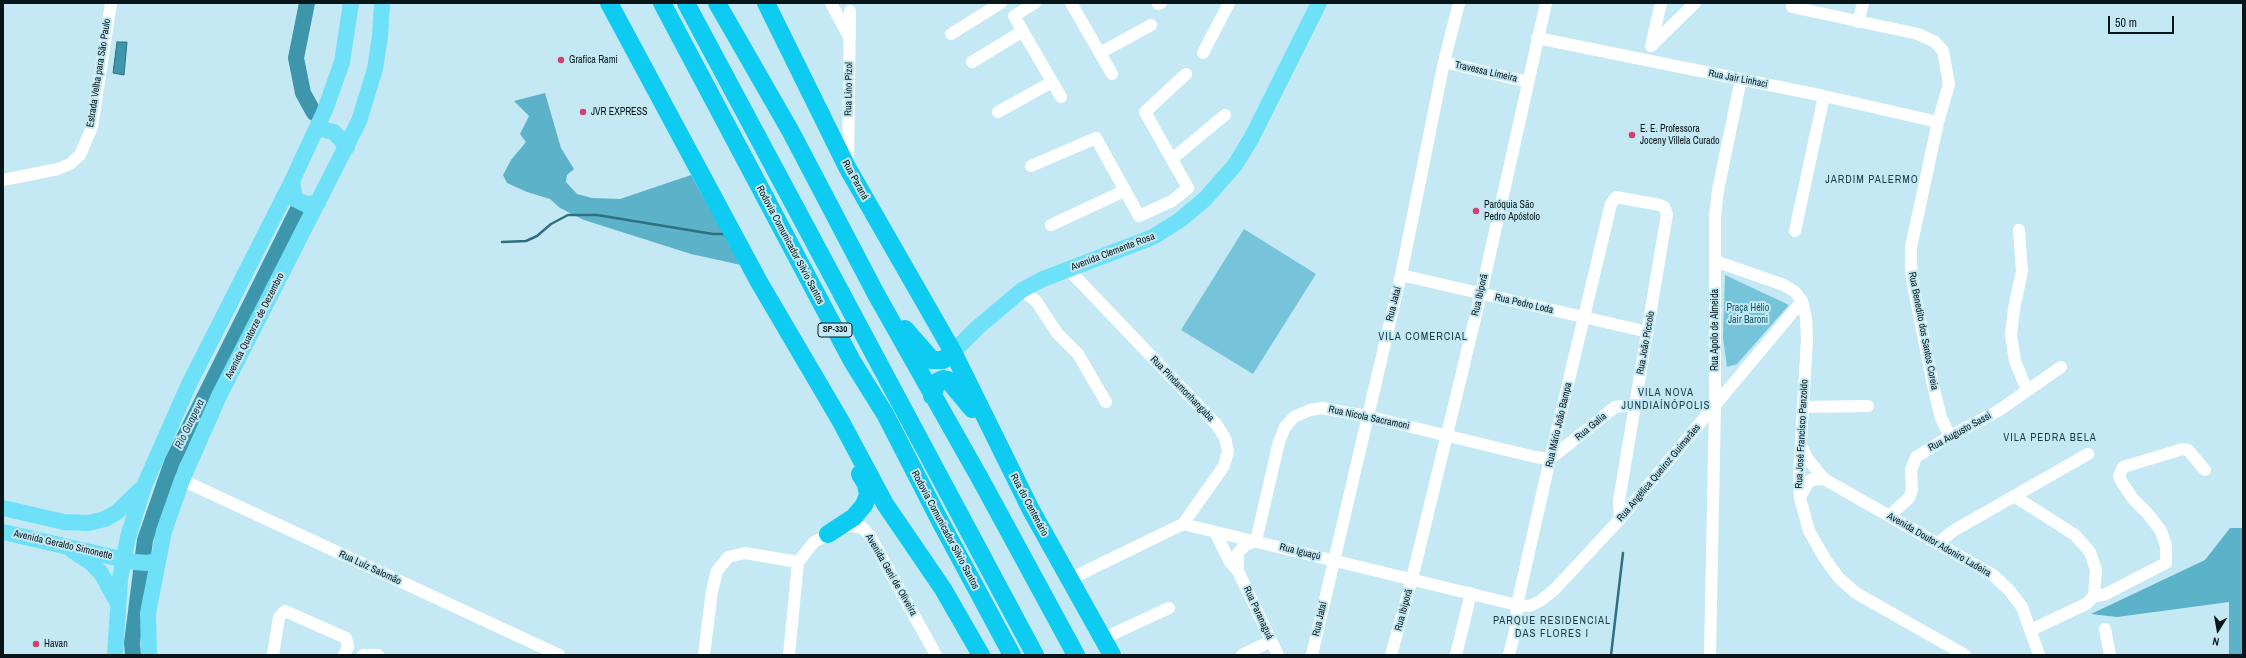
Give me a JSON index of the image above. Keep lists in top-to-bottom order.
{
  "streets": {
    "highway": [
      "Rua Paraná",
      "Rodovia Comunicador Silvio Santos",
      "SP-330",
      "Rua do Centenário"
    ],
    "main road": ["Avenida Clemente Rosa", "Avenida Quatorze de Dezembro", "Avenida Geraldo Simonette"],
    "street": [
      "Travessa Limeira",
      "Estrada Velha para São Paulo",
      "Rua Jair Linhaci",
      "Rua Lino Pizol",
      "Rua Ibiporã",
      "Rua Jataí",
      "Rua Pedro Loda",
      "Rua Apolo de Almeida",
      "Rua Benedito dos Santos Coreia",
      "Rua João Piccolo",
      "Rua Pindamonhangaba",
      "Rua Nicola Sacramoni",
      "Rua Mário João Bampa",
      "Rua Galia",
      "Rua Augusto Sassi",
      "Rua José Francisco Panzoldo",
      "Rua Angélica Queiroz Guimarães",
      "Avenida Doutor Adoniro Ladeira",
      "Rua Iguaçú",
      "Rua Luíz Salomão",
      "Avenida Geni de Oliveira",
      "Rua Paranaguá"
    ]
  },
  "crossings": [
    ["Travessa Limeira", "Rua Ibiporã"],
    ["Travessa Limeira", "Rua Jataí"],
    ["Rua Jair Linhaci", "Rua Ibiporã"],
    ["Rua Jair Linhaci", "Rua Apolo de Almeida"],
    ["Rua Jair Linhaci", "Rua Benedito dos Santos Coreia"],
    ["Rua Lino Pizol", "Rua Paraná"],
    ["Rua Paraná", "Avenida Clemente Rosa"],
    ["Rua Paraná", "Rua do Centenário"],
    ["Avenida Clemente Rosa", "Rua Pindamonhangaba"],
    ["Avenida Clemente Rosa", "Rua do Centenário"],
    ["Rua Ibiporã", "Rua Pedro Loda"],
    ["Rua Ibiporã", "Rua Nicola Sacramoni"],
    ["Rua Ibiporã", "Rua Iguaçú"],
    ["Rua Jataí", "Rua Pedro Loda"],
    ["Rua Jataí", "Rua Nicola Sacramoni"],
    ["Rua Jataí", "Rua Iguaçú"],
    ["Rua Pedro Loda", "Rua João Piccolo"],
    ["Rua Pedro Loda", "Rua Mário João Bampa"],
    ["Avenida Quatorze de Dezembro", "Avenida Geraldo Simonette"],
    ["Avenida Quatorze de Dezembro", "Rua Luíz Salomão"],
    ["Rua Apolo de Almeida", "Rua Angélica Queiroz Guimarães"],
    ["Rua Benedito dos Santos Coreia", "Rua Augusto Sassi"],
    ["Rua João Piccolo", "Rua Mário João Bampa"],
    ["Rua João Piccolo", "Rua Galia"],
    ["Rua João Piccolo", "Rua Angélica Queiroz Guimarães"],
    ["Rua Pindamonhangaba", "Rua Iguaçú"],
    ["Rua Nicola Sacramoni", "Rua Mário João Bampa"],
    ["Rua Nicola Sacramoni", "Rua Galia"],
    ["Rua Nicola Sacramoni", "Rua Iguaçú"],
    ["Rua Nicola Sacramoni", "Rua Paranaguá"],
    ["Rua Mário João Bampa", "Rua Galia"],
    ["Rua Mário João Bampa", "Rua Iguaçú"],
    ["Rua Augusto Sassi", "Avenida Doutor Adoniro Ladeira"],
    ["Rua José Francisco Panzoldo", "Rua Angélica Queiroz Guimarães"],
    ["Rua José Francisco Panzoldo", "Avenida Doutor Adoniro Ladeira"],
    ["Rua Angélica Queiroz Guimarães", "Rua Iguaçú"],
    ["Rua Iguaçú", "Rua Paranaguá"]
  ],
  "districts": [
    "JARDIM PALERMO",
    "VILA COMERCIAL",
    "VILA NOVA JUNDIAÍNÓPOLIS",
    "VILA PEDRA BELA",
    "PARQUE RESIDENCIAL DAS FLORES I"
  ],
  "water": ["Rio Guapeva"],
  "parks": ["Praça Hélio Jair Baroni"],
  "places": [
    "Grafica Rami",
    "JVR EXPRESS",
    "E. E. Professora Joceny Villela Curado",
    "Paróquia São Pedro Apóstolo",
    "Havan"
  ],
  "scale_bar": "50 m",
  "north": "bottom"
}
